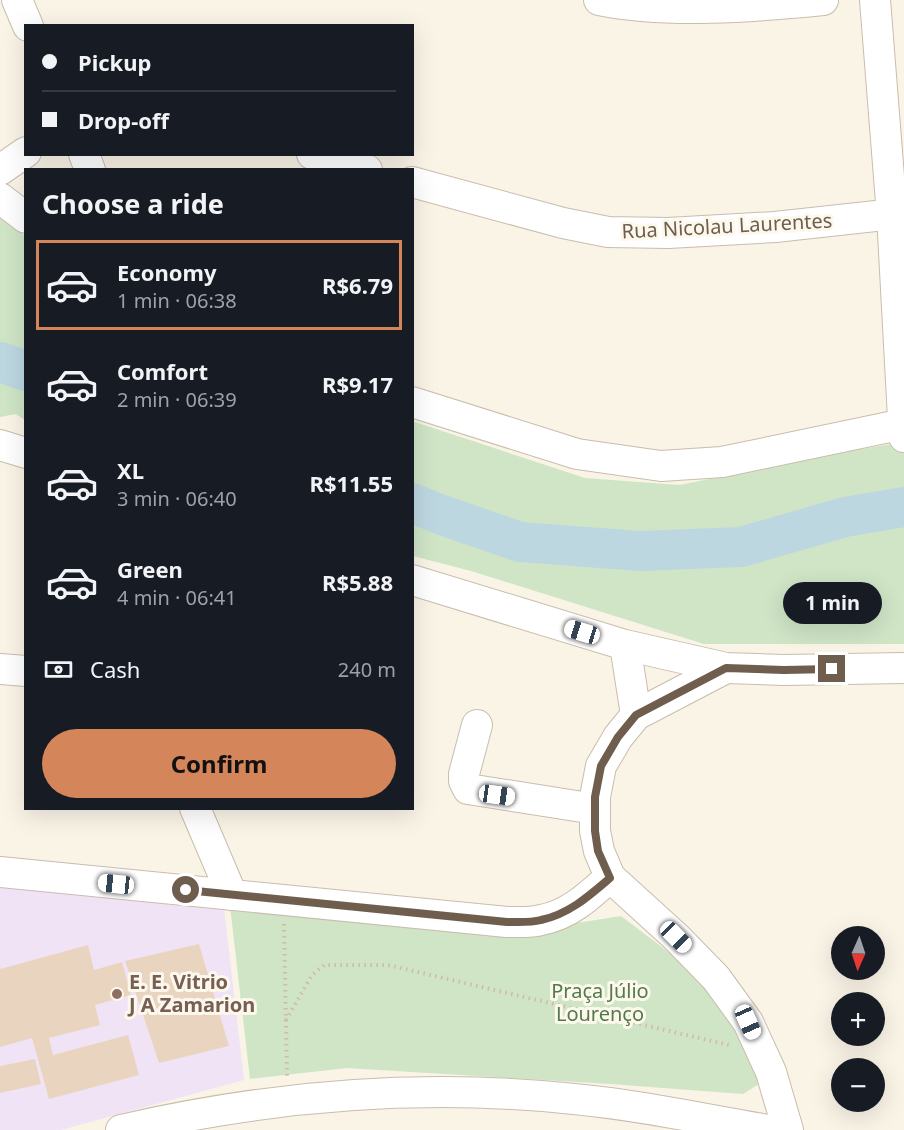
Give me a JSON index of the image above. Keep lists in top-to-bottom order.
{
  "streets": {
    "street": ["Rua Nicolau Laurentes"]
  },
  "parks": ["Praça Júlio Lourenço"],
  "places": ["E. E. Vitrio J A Zamarion"],
  "north": "bottom",
  "page": {
    "banner": ["Pickup", "Drop-off"],
    "heading": "Choose a ride",
    "list": [
      {
        "name": "Economy",
        "note": "1 min · 06:38",
        "value": "R$6.79"
      },
      {
        "name": "Comfort",
        "note": "2 min · 06:39",
        "value": "R$9.17"
      },
      {
        "name": "XL",
        "note": "3 min · 06:40",
        "value": "R$11.55"
      },
      {
        "name": "Green",
        "note": "4 min · 06:41",
        "value": "R$5.88"
      }
    ],
    "bubble": "1 min",
    "pay": ["Cash", "240 m"],
    "buttons": "Confirm",
    "map_buttons": ["+", "−"]
  }
}
